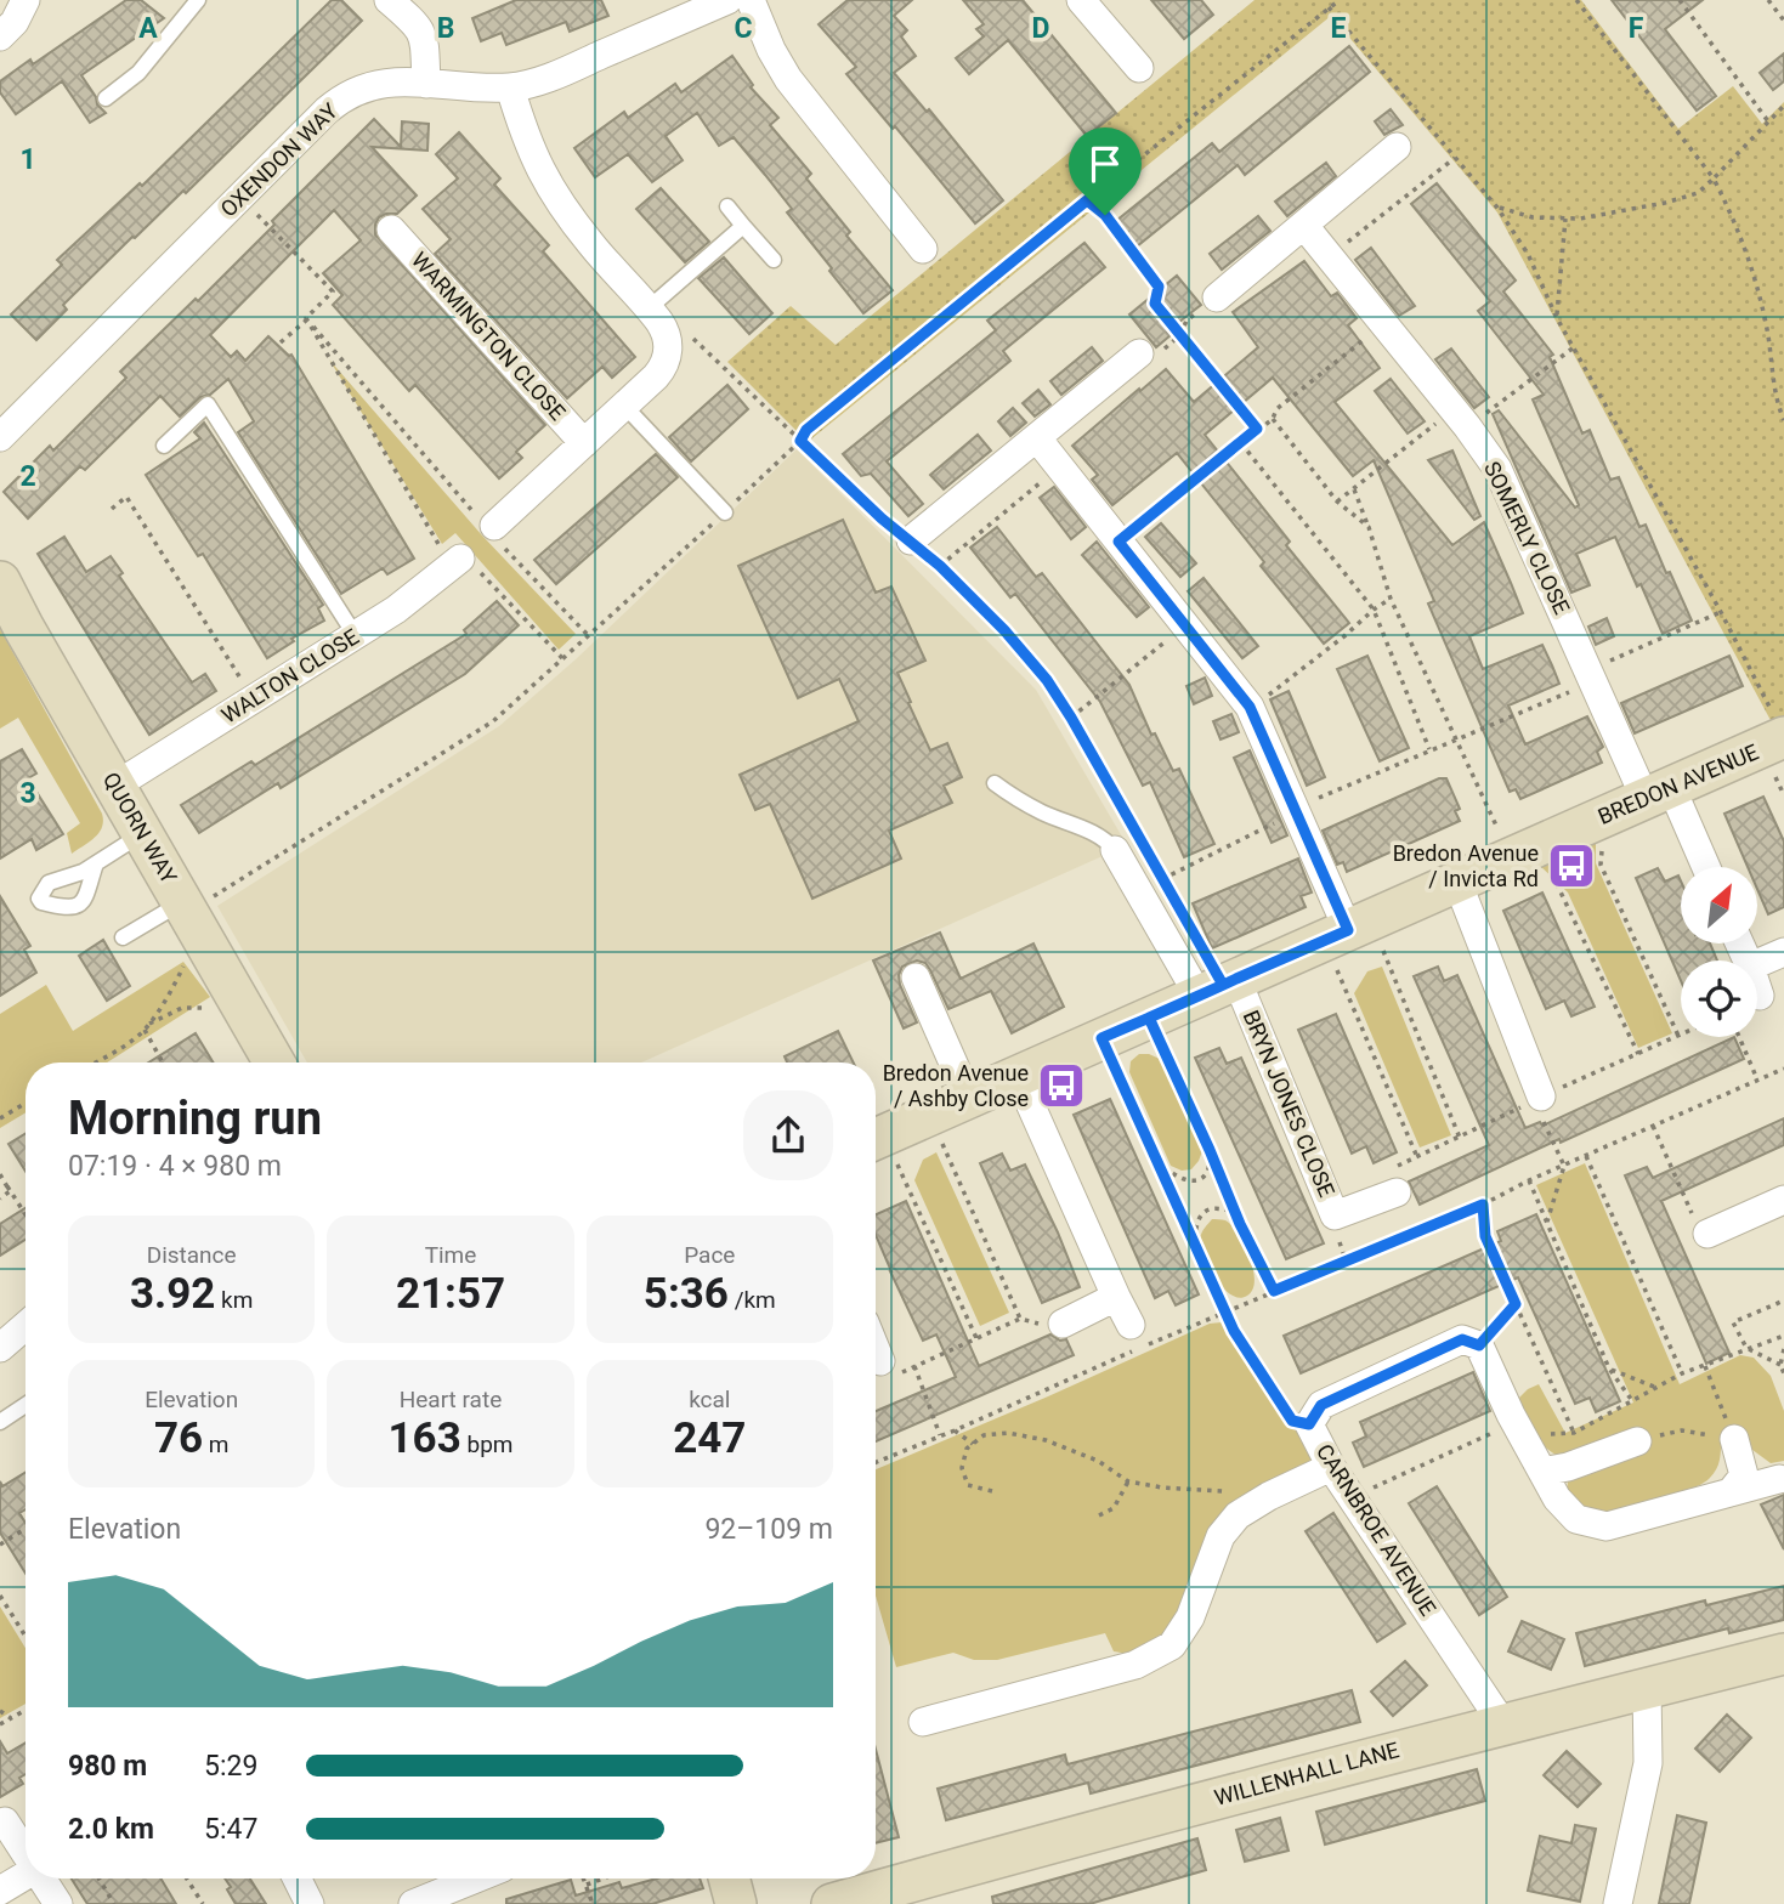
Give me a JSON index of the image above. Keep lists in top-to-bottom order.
{
  "streets": {
    "street": [
      "OXENDON WAY",
      "WARMINGTON CLOSE",
      "SOMERLY CLOSE",
      "WALTON CLOSE",
      "BREDON AVENUE",
      "QUORN WAY",
      "BRYN JONES CLOSE",
      "CARNBROE AVENUE",
      "WILLENHALL LANE"
    ]
  },
  "crossings": [
    ["SOMERLY CLOSE", "BREDON AVENUE"],
    ["WALTON CLOSE", "QUORN WAY"],
    ["BREDON AVENUE", "BRYN JONES CLOSE"],
    ["CARNBROE AVENUE", "WILLENHALL LANE"]
  ],
  "places": {
    "bus stop": ["Bredon Avenue / Invicta Rd", "Bredon Avenue / Ashby Close"]
  },
  "north": "top right",
  "page": {
    "heading": ["Morning run", "07:19 · 4 × 980 m"],
    "stats": [
      ["Distance", "3.92 km"],
      ["Time", "21:57"],
      ["Pace", "5:36 /km"],
      ["Elevation", "76 m"],
      ["Heart rate", "163 bpm"],
      ["kcal", "247"]
    ],
    "chart": ["Elevation", "92–109 m"],
    "list": [
      {
        "name": "980 m",
        "note": "5:29"
      },
      {
        "name": "2.0 km",
        "note": "5:47"
      }
    ]
  },
  "grid": {
    "columns": [
      "A",
      "B",
      "C",
      "D",
      "E",
      "F"
    ],
    "rows": ["1", "2", "3"]
  }
}
